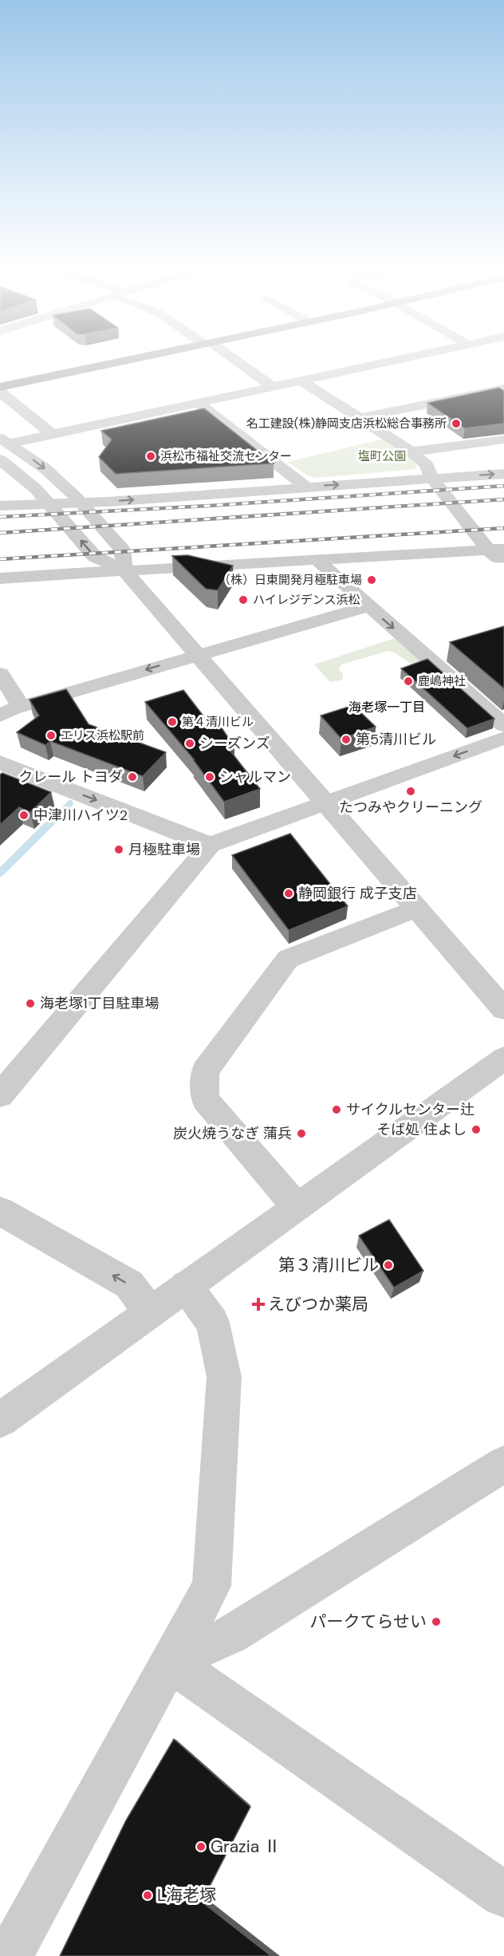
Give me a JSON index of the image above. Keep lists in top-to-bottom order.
{
  "districts": ["海老塚一丁目"],
  "parks": ["塩町公園"],
  "places": {
    "other": [
      "名工建設(株)静岡支店浜松総合事務所",
      "浜松市福祉交流センター",
      "（株）日東開発月極駐車場",
      "ハイレジデンス浜松",
      "鹿嶋神社",
      "第４清川ビル",
      "エリス浜松駅前",
      "第5清川ビル",
      "シーズンズ",
      "クレール トヨダ",
      "シャルマン",
      "たつみやクリーニング",
      "中津川ハイツ2",
      "月極駐車場",
      "静岡銀行 成子支店",
      "海老塚1丁目駐車場",
      "サイクルセンター辻",
      "そば処 住よし",
      "炭火焼うなぎ 蒲兵",
      "第３清川ビル",
      "パークてらせい",
      "Grazia Ⅱ",
      "L海老塚"
    ],
    "health": ["えびつか薬局"]
  }
}
